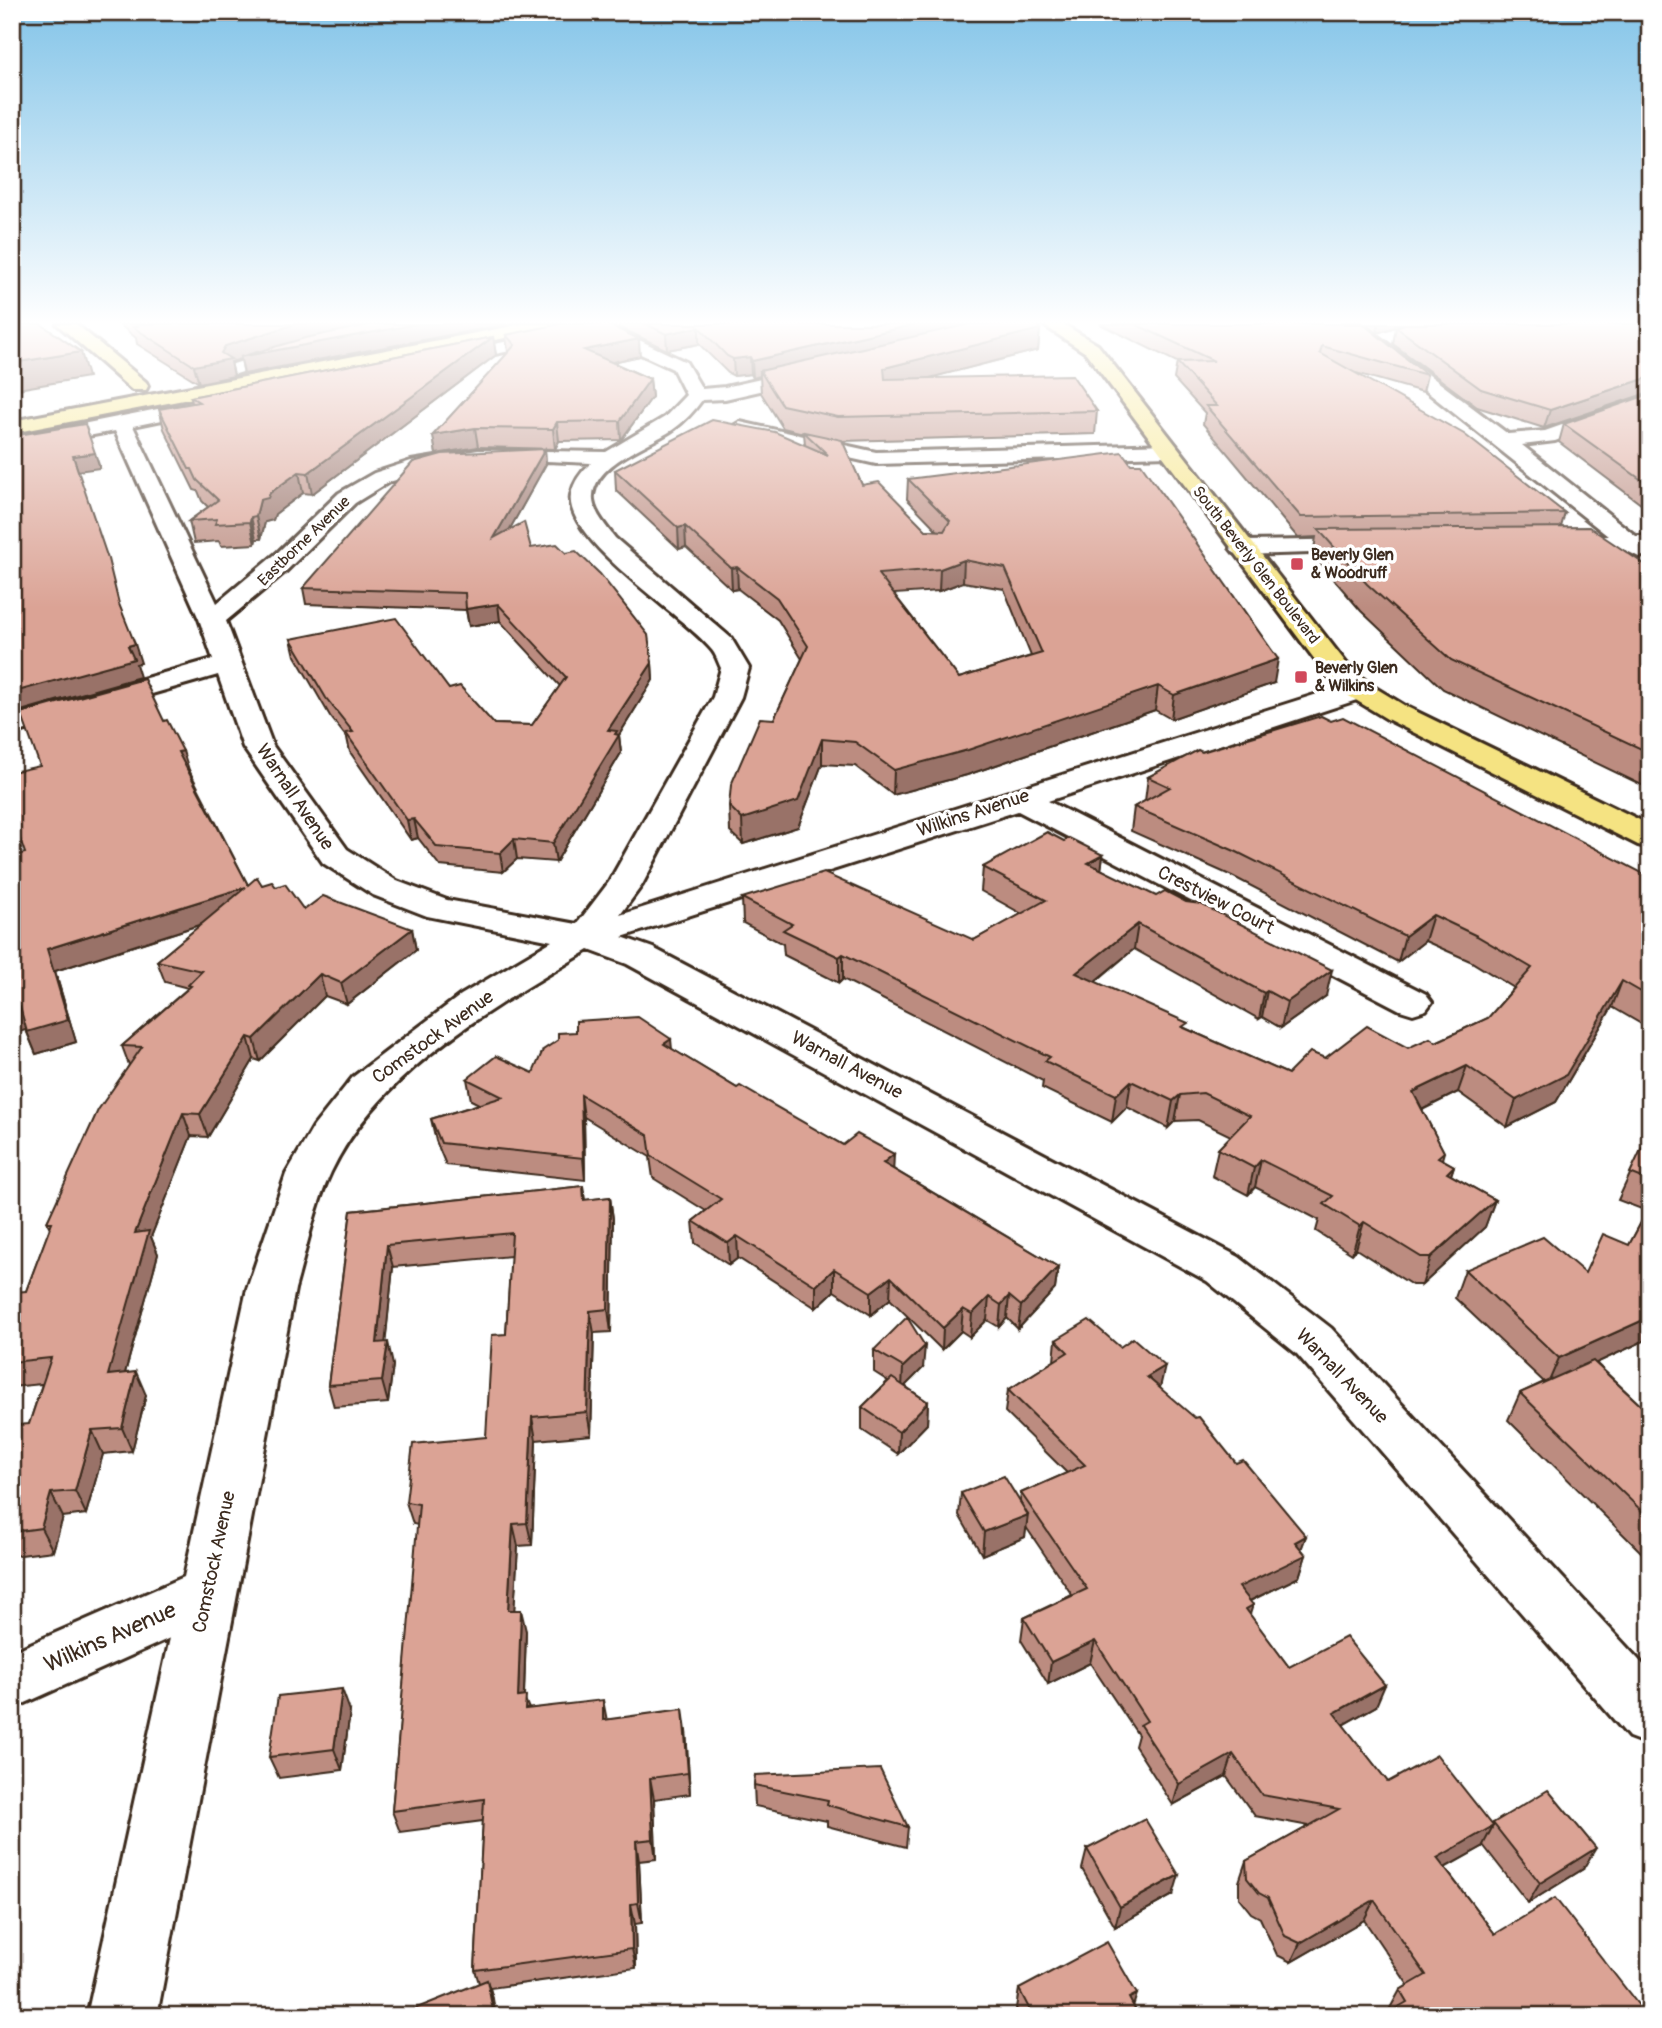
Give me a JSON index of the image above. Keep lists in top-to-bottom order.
{
  "streets": {
    "main road": ["South Beverly Glen Boulevard"],
    "street": [
      "Eastborne Avenue",
      "Warnall Avenue",
      "Wilkins Avenue",
      "Crestview Court",
      "Comstock Avenue"
    ]
  },
  "crossings": [
    ["Eastborne Avenue", "Warnall Avenue"],
    ["Eastborne Avenue", "Comstock Avenue"],
    ["South Beverly Glen Boulevard", "Wilkins Avenue"],
    ["Warnall Avenue", "Wilkins Avenue"],
    ["Warnall Avenue", "Comstock Avenue"],
    ["Wilkins Avenue", "Crestview Court"],
    ["Wilkins Avenue", "Comstock Avenue"]
  ],
  "places": {
    "transit": ["Beverly Glen & Woodruff", "Beverly Glen & Wilkins"]
  }
}
